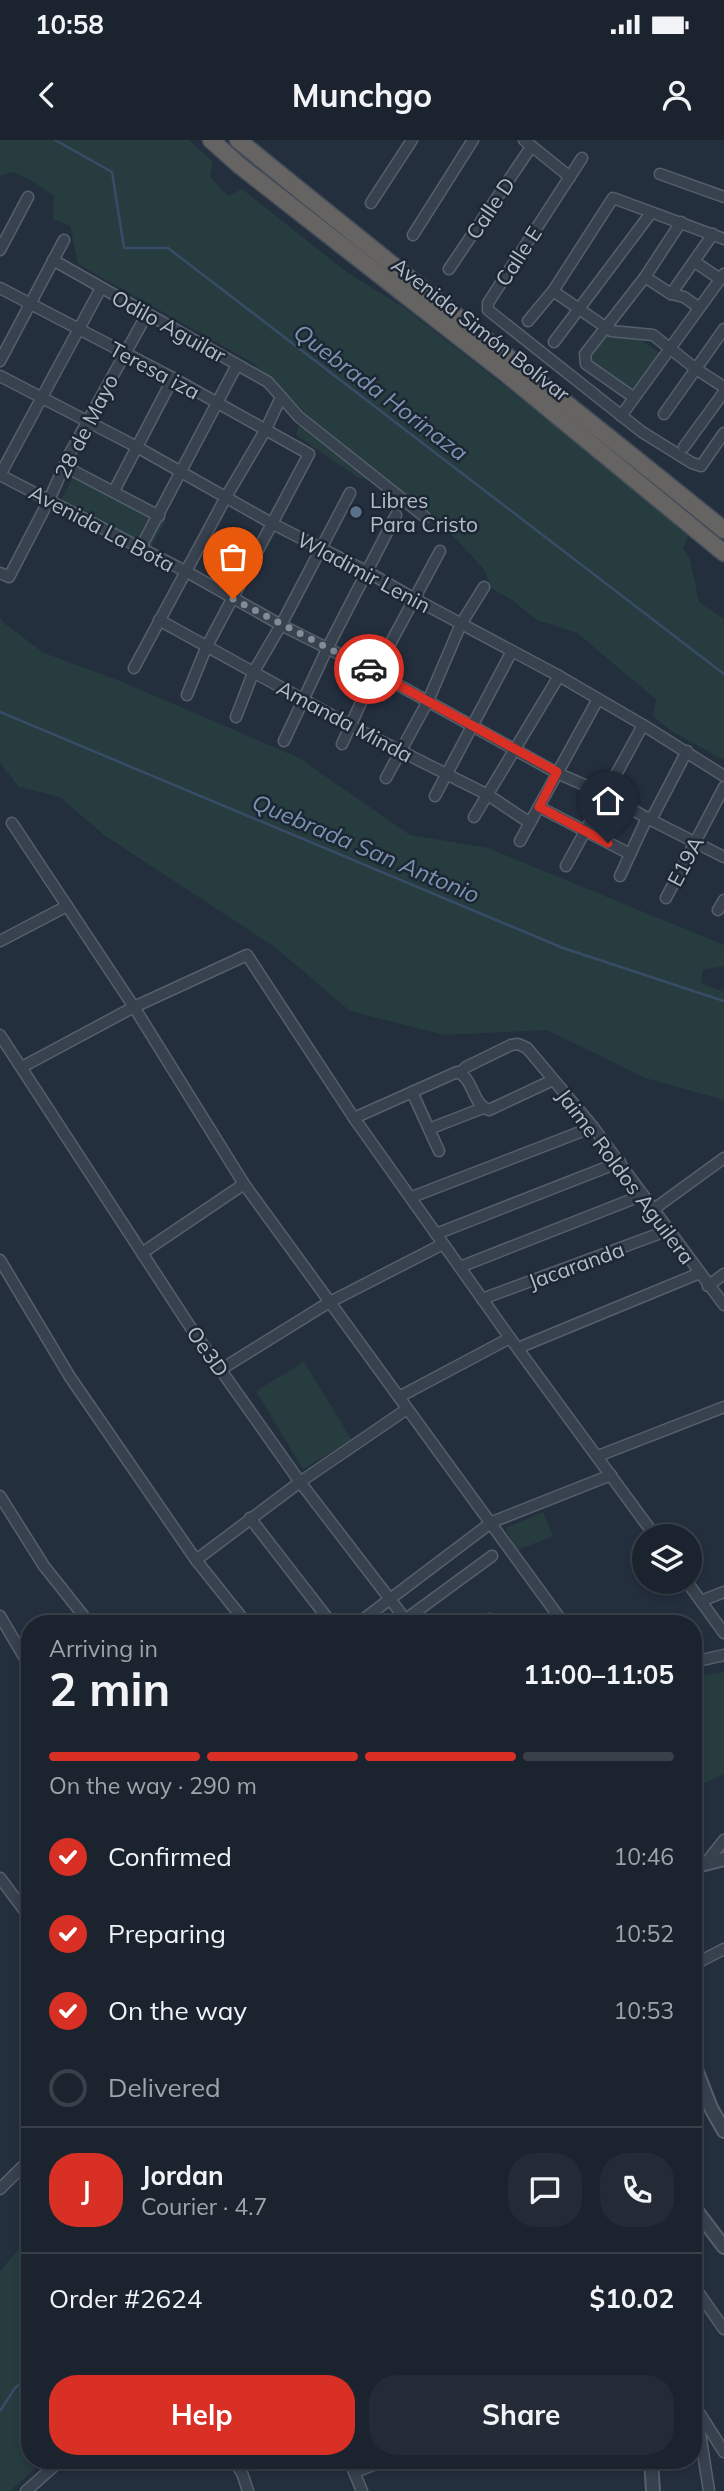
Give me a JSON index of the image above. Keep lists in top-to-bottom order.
{
  "streets": {
    "highway": ["Avenida Simón Bolívar"],
    "street": [
      "Calle D",
      "Calle E",
      "Odilo Aguilar",
      "Teresa iza",
      "28 de Mayo",
      "Avenida La Bota",
      "Wladimir Lenin",
      "Amanda Minda",
      "E19A",
      "Jaime Roldos Aguilera",
      "Jacaranda",
      "Oe3D"
    ]
  },
  "crossings": [
    ["Odilo Aguilar", "28 de Mayo"],
    ["Teresa iza", "28 de Mayo"],
    ["Teresa iza", "Wladimir Lenin"],
    ["28 de Mayo", "Avenida La Bota"],
    ["28 de Mayo", "Wladimir Lenin"],
    ["Avenida La Bota", "E19A"],
    ["Jaime Roldos Aguilera", "Jacaranda"]
  ],
  "water": ["Quebrada Horinaza", "Quebrada San Antonio"],
  "places": ["Libres Para Cristo"],
  "page": {
    "status": "10:58",
    "header": "Munchgo",
    "heading": ["2 min", "Arriving in", "11:00–11:05"],
    "panel": [
      "Jordan",
      "Courier · 4.7",
      "Order #2624",
      "$10.02"
    ],
    "bar": "On the way · 290 m",
    "list": [
      ["Confirmed", "10:46"],
      ["Preparing", "10:52"],
      ["On the way", "10:53"],
      "Delivered"
    ],
    "round": "J",
    "buttons": ["Help", "Share"]
  }
}
